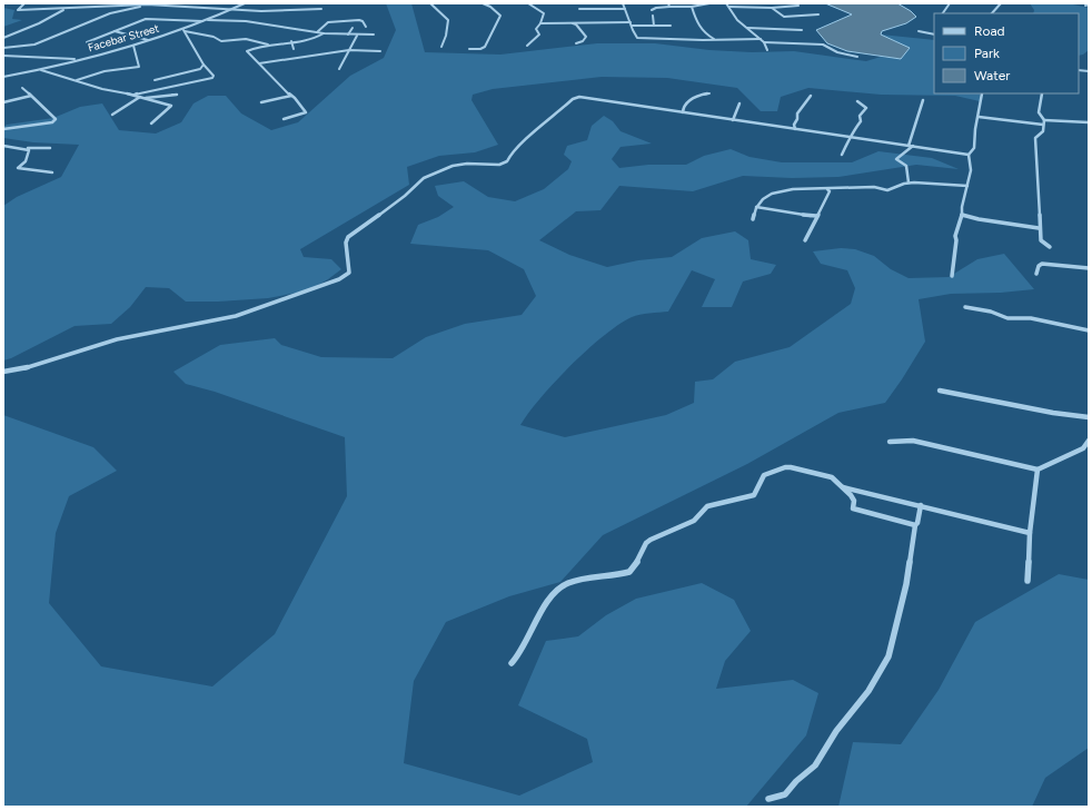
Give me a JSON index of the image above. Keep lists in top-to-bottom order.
{
  "streets": {
    "street": ["Facebar Street"]
  },
  "legend": ["Road", "Park", "Water"]
}
